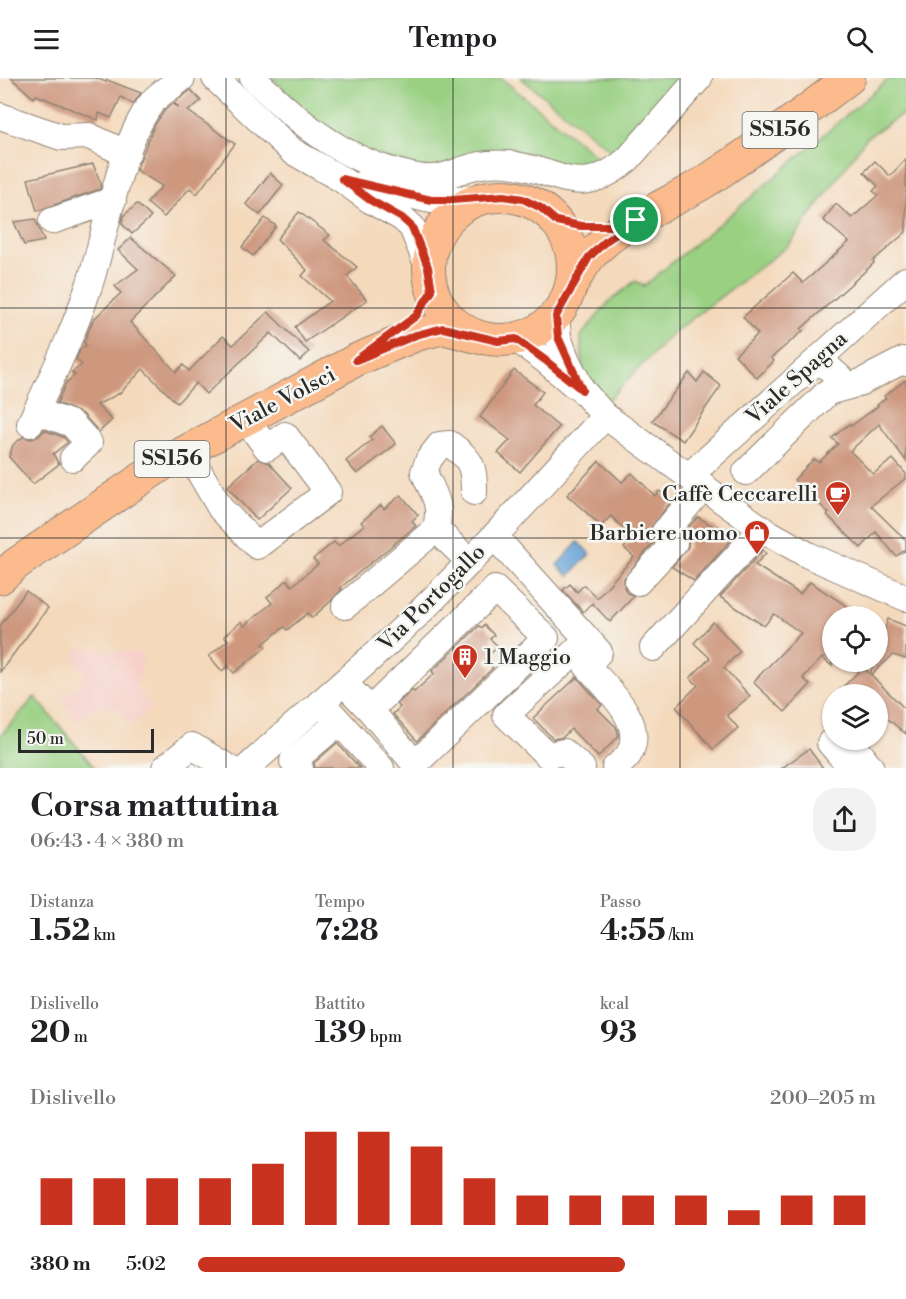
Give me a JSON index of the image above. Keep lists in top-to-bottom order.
{
  "streets": {
    "main road": ["SS156", "Viale Volsci"],
    "street": ["Viale Spagna", "Via Portogallo"]
  },
  "crossings": [
    ["SS156", "Viale Volsci"]
  ],
  "places": {
    "cafe": ["Caffè Ceccarelli"],
    "shop": ["Barbiere uomo"],
    "building": ["1 Maggio"]
  },
  "scale_bar": "50 m",
  "page": {
    "header": "Tempo",
    "scale": "50 m",
    "heading": ["Corsa mattutina", "06:43 · 4 × 380 m"],
    "stats": [
      ["Distanza", "1.52 km"],
      ["Tempo", "7:28"],
      ["Passo", "4:55 /km"],
      ["Dislivello", "20 m"],
      ["Battito", "139 bpm"],
      ["kcal", "93"]
    ],
    "chart": ["Dislivello", "200–205 m"],
    "list": [
      {
        "name": "380 m",
        "note": "5:02"
      }
    ]
  }
}
